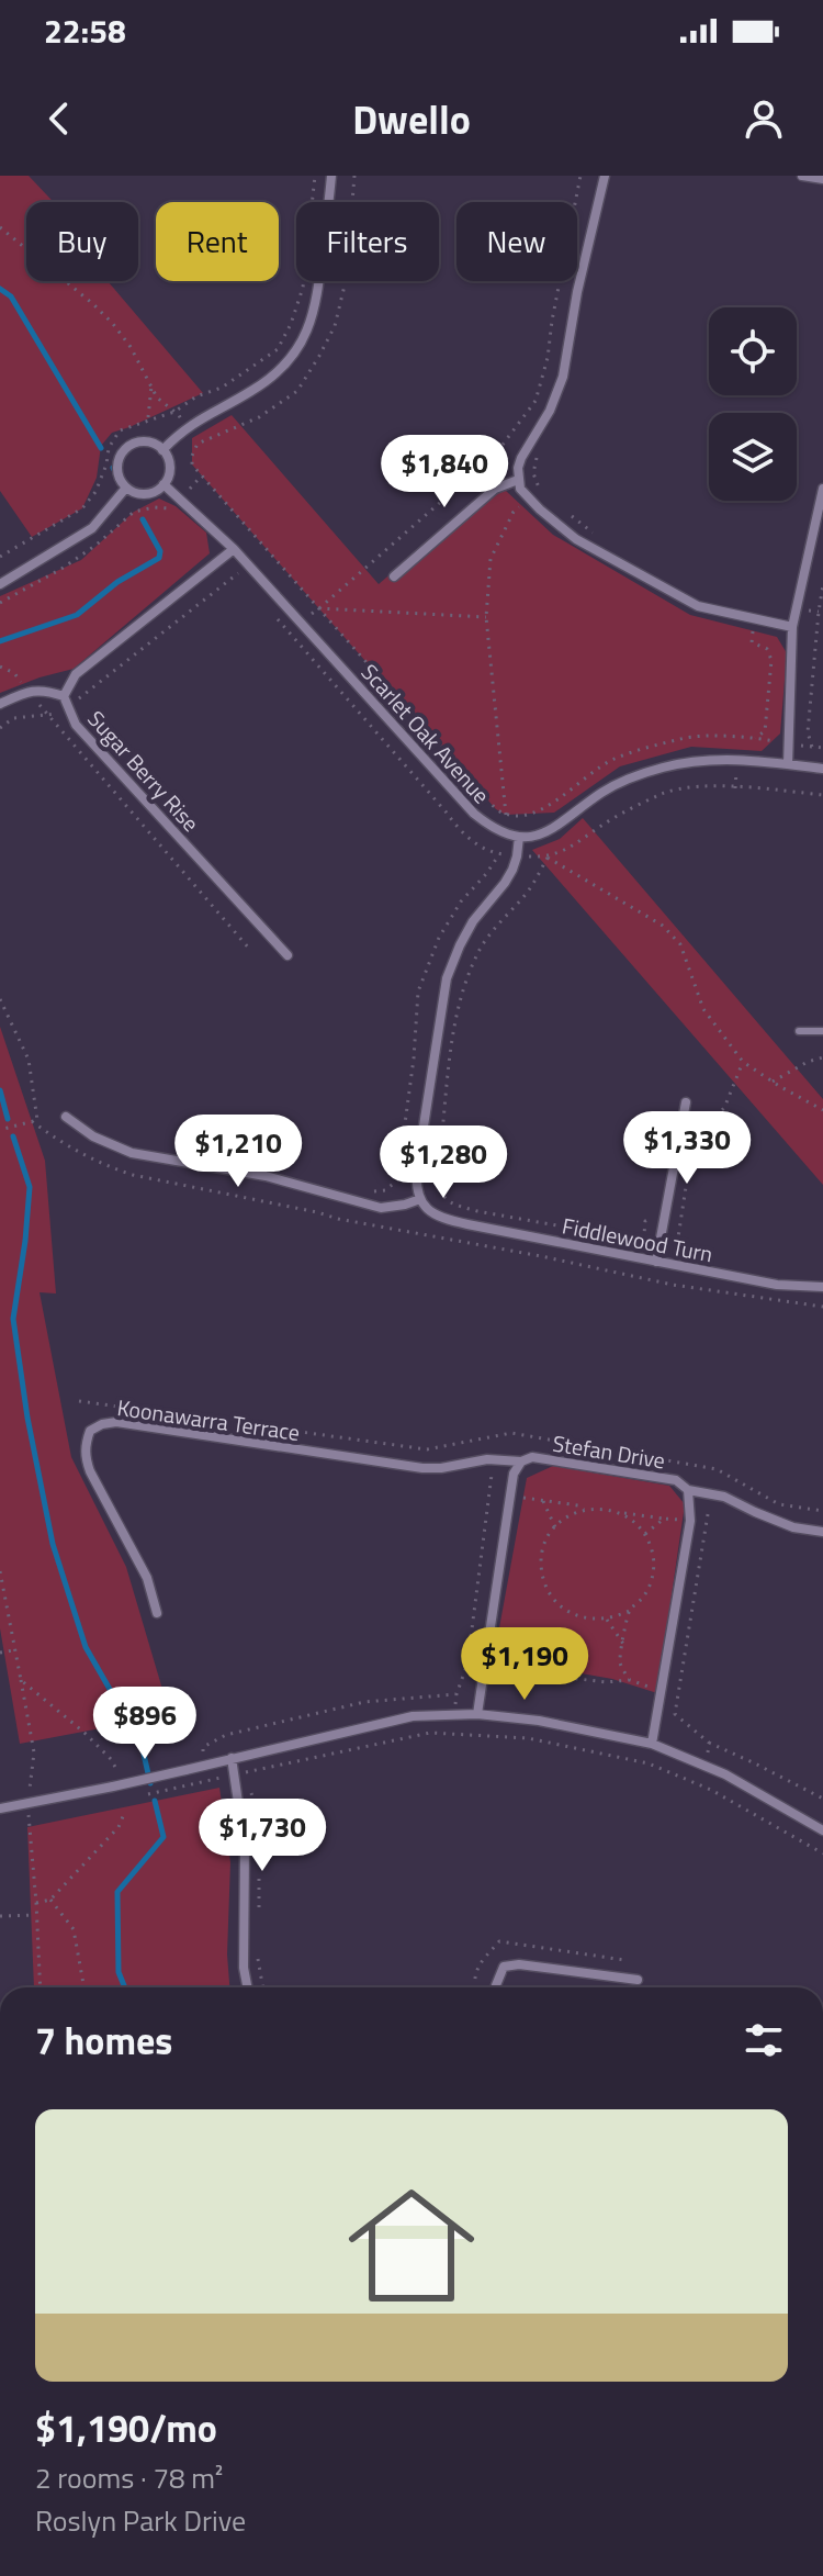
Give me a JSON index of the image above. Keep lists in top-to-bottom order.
{
  "streets": {
    "street": [
      "Scarlet Oak Avenue",
      "Sugar Berry Rise",
      "Fiddlewood Turn",
      "Koonawarra Terrace",
      "Stefan Drive"
    ]
  },
  "crossings": [
    ["Scarlet Oak Avenue", "Sugar Berry Rise"],
    ["Koonawarra Terrace", "Stefan Drive"]
  ],
  "page": {
    "status": "22:58",
    "header": "Dwello",
    "chip": [
      "Buy",
      "Rent",
      "Filters",
      "New"
    ],
    "price": [
      "$1,840",
      "$1,330",
      "$1,210",
      "$1,280",
      "$1,190",
      "$896",
      "$1,730"
    ],
    "heading": "7 homes",
    "list": [
      {
        "name": "$1,190/mo",
        "note": "2 rooms · 78 m² · Roslyn Park Drive"
      }
    ]
  }
}
